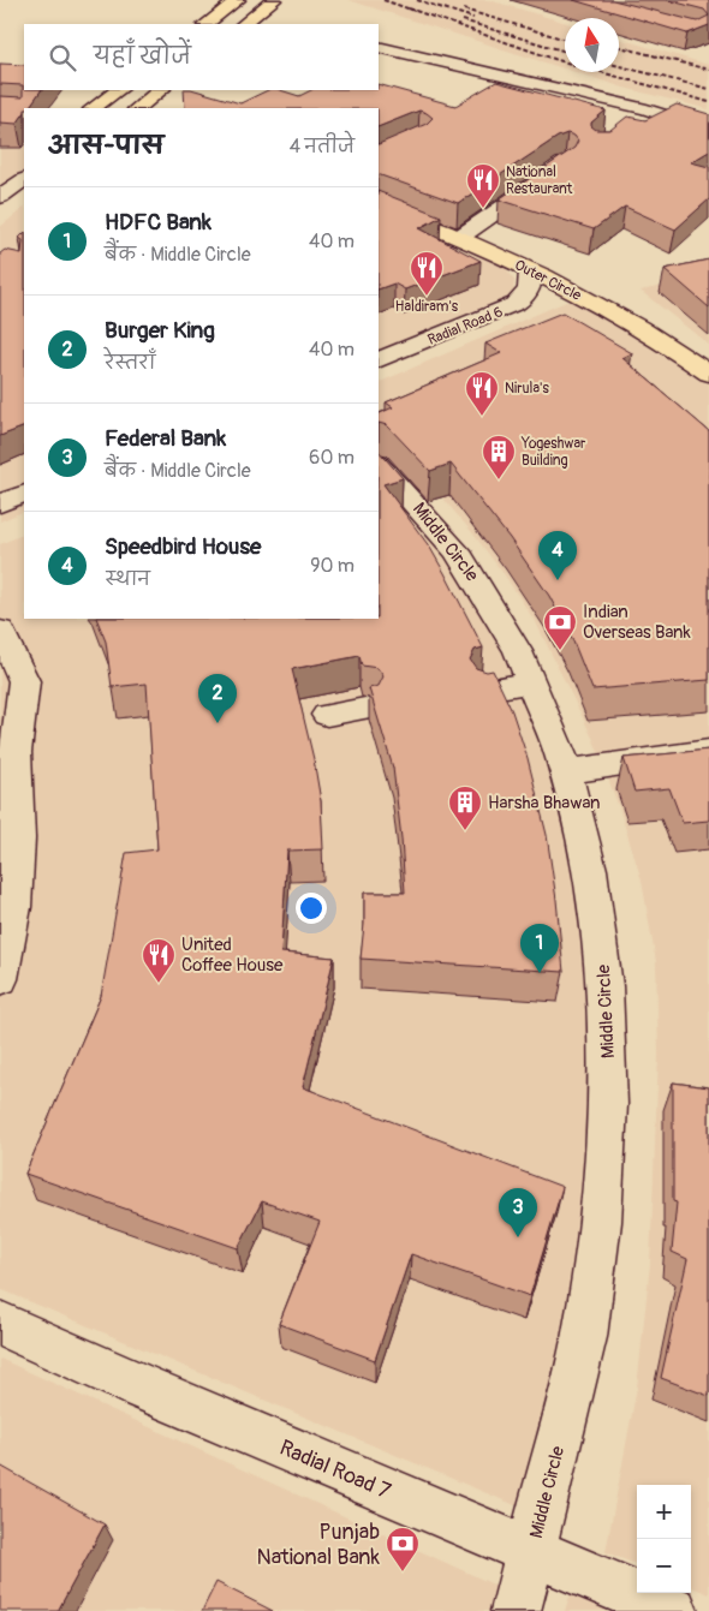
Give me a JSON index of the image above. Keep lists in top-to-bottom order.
{
  "streets": {
    "main road": ["Outer Circle"],
    "street": ["Radial Road 6", "Middle Circle", "Radial Road 7"]
  },
  "crossings": [
    ["Outer Circle", "Radial Road 6"],
    ["Middle Circle", "Radial Road 7"]
  ],
  "places": {
    "restaurant": [
      "National Restaurant",
      "Haldiram's",
      "Nirula's",
      "United Coffee House"
    ],
    "building": ["Yogeshwar Building", "Harsha Bhawan"],
    "bank": ["Indian Overseas Bank", "Punjab National Bank"]
  },
  "north": "top",
  "page": {
    "search": "यहाँ खोजें",
    "heading": ["आस-पास", "4 नतीजे"],
    "list": [
      {
        "mark": "1",
        "name": "HDFC Bank",
        "note": "बैंक · Middle Circle",
        "value": "40 m"
      },
      {
        "mark": "2",
        "name": "Burger King",
        "note": "रेस्तराँ",
        "value": "40 m"
      },
      {
        "mark": "3",
        "name": "Federal Bank",
        "note": "बैंक · Middle Circle",
        "value": "60 m"
      },
      {
        "mark": "4",
        "name": "Speedbird House",
        "note": "स्थान",
        "value": "90 m"
      }
    ],
    "pins": [
      "4",
      "2",
      "1",
      "3"
    ],
    "map_buttons": ["+", "−"]
  }
}
